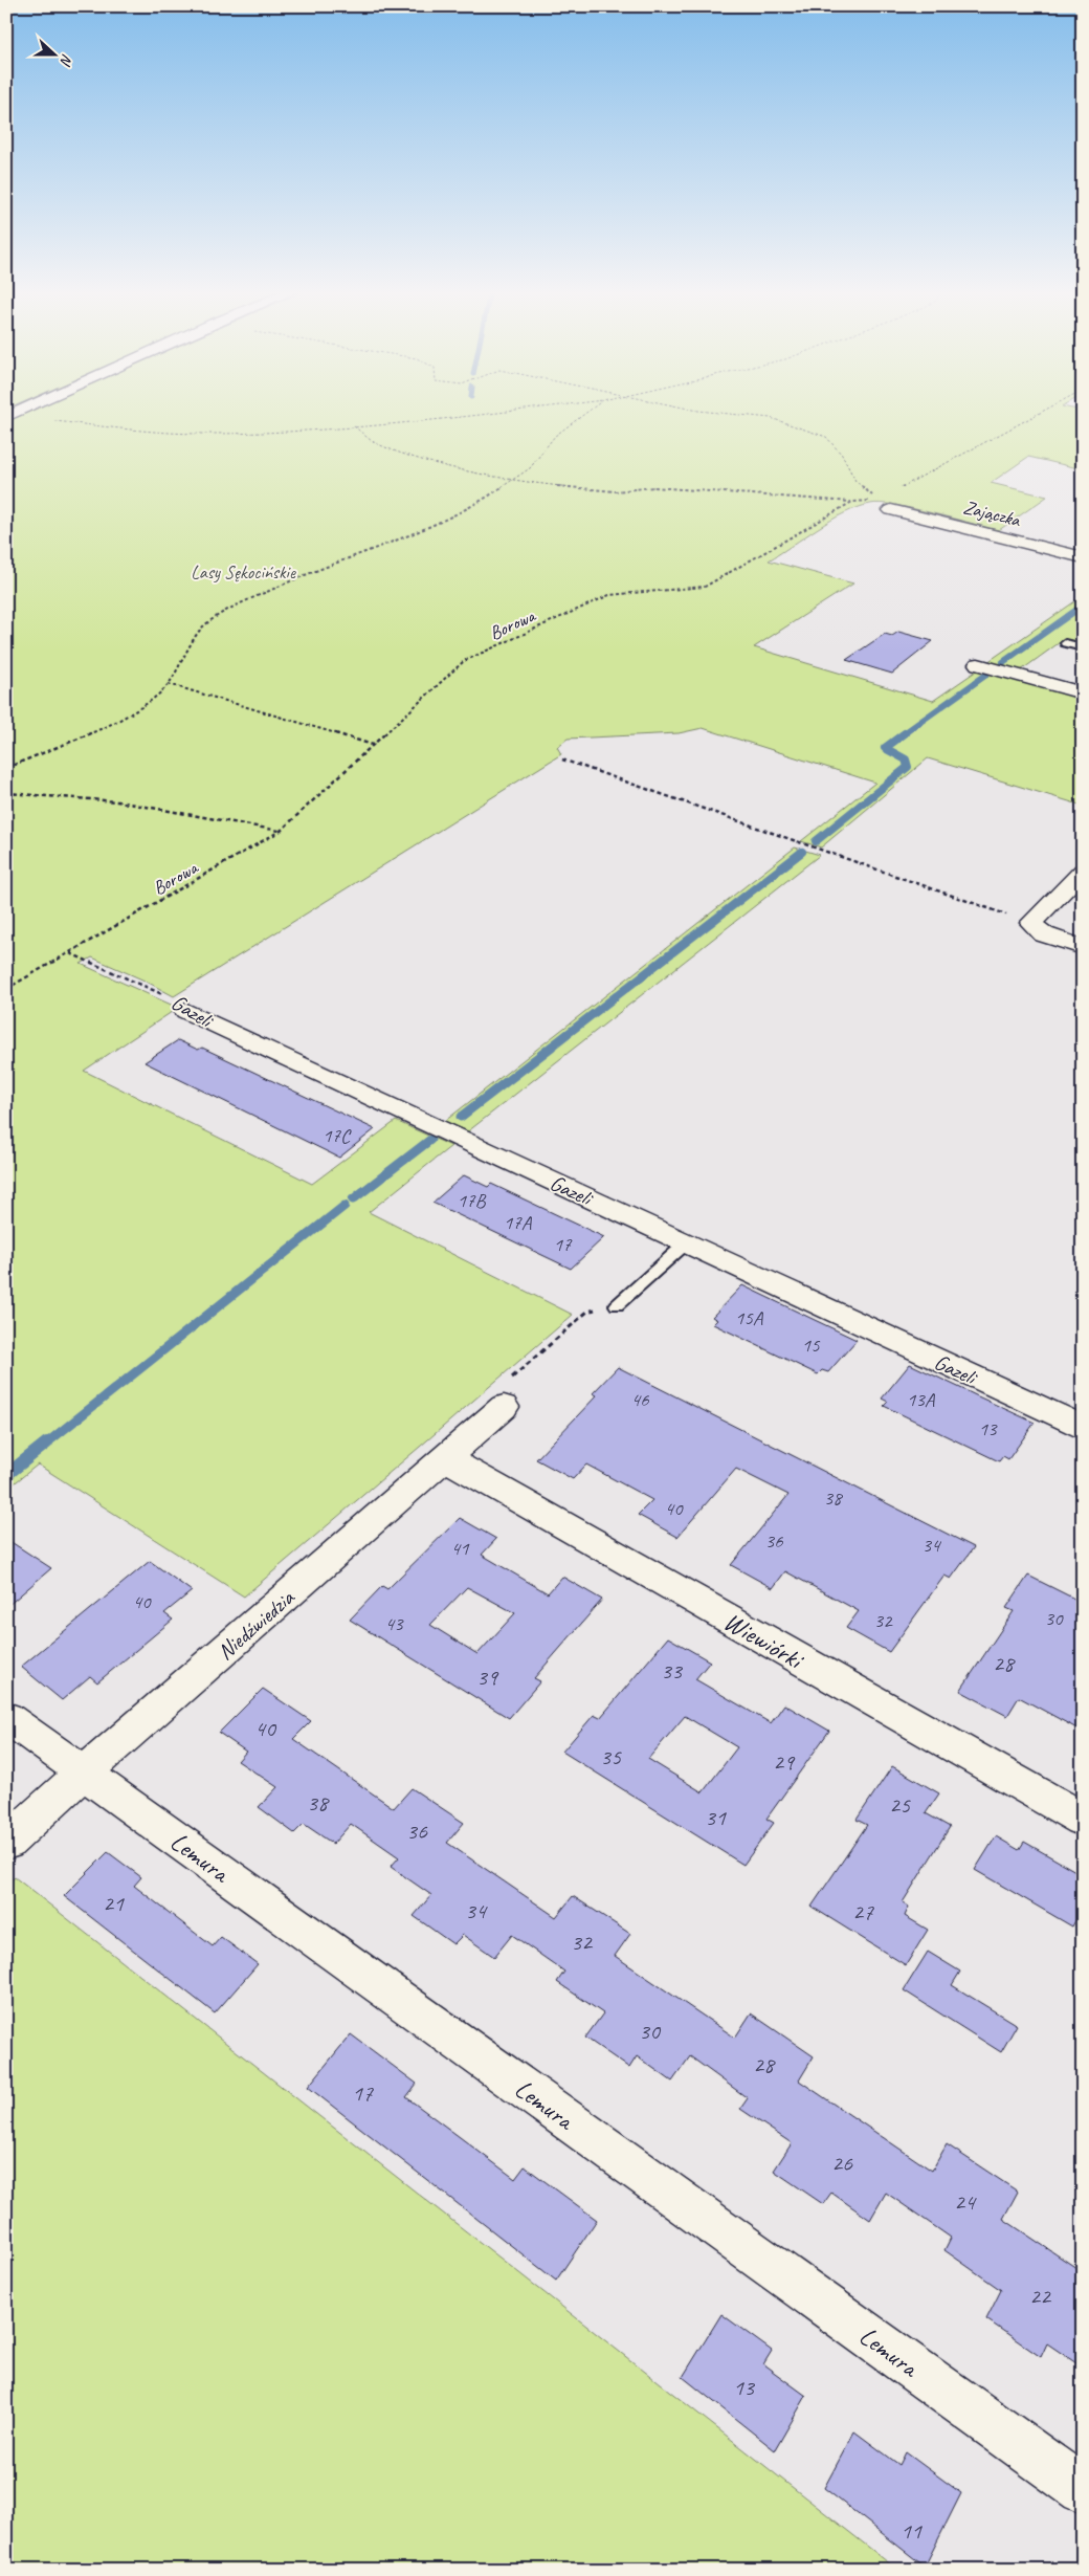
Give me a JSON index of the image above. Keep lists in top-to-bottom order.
{
  "streets": {
    "street": [
      "Zajączka",
      "Gazeli",
      "Niedźwiedzia",
      "Wiewiórki",
      "Lemura"
    ],
    "path": ["Borowa"]
  },
  "crossings": [
    ["Zajączka", "Borowa"],
    ["Borowa", "Gazeli"],
    ["Niedźwiedzia", "Wiewiórki"],
    ["Niedźwiedzia", "Lemura"]
  ],
  "parks": ["Lasy Sękocińskie"],
  "house_numbers": [
    "17C",
    "17B",
    "17A",
    "17",
    "15A",
    "15",
    "46",
    "13A",
    "13",
    "38",
    "40",
    "36",
    "34",
    "41",
    "40",
    "30",
    "32",
    "43",
    "28",
    "33",
    "39",
    "40",
    "35",
    "29",
    "38",
    "25",
    "31",
    "36",
    "21",
    "34",
    "27",
    "32",
    "30",
    "28",
    "17",
    "26",
    "24",
    "22",
    "13",
    "11"
  ],
  "north": "right"
}
